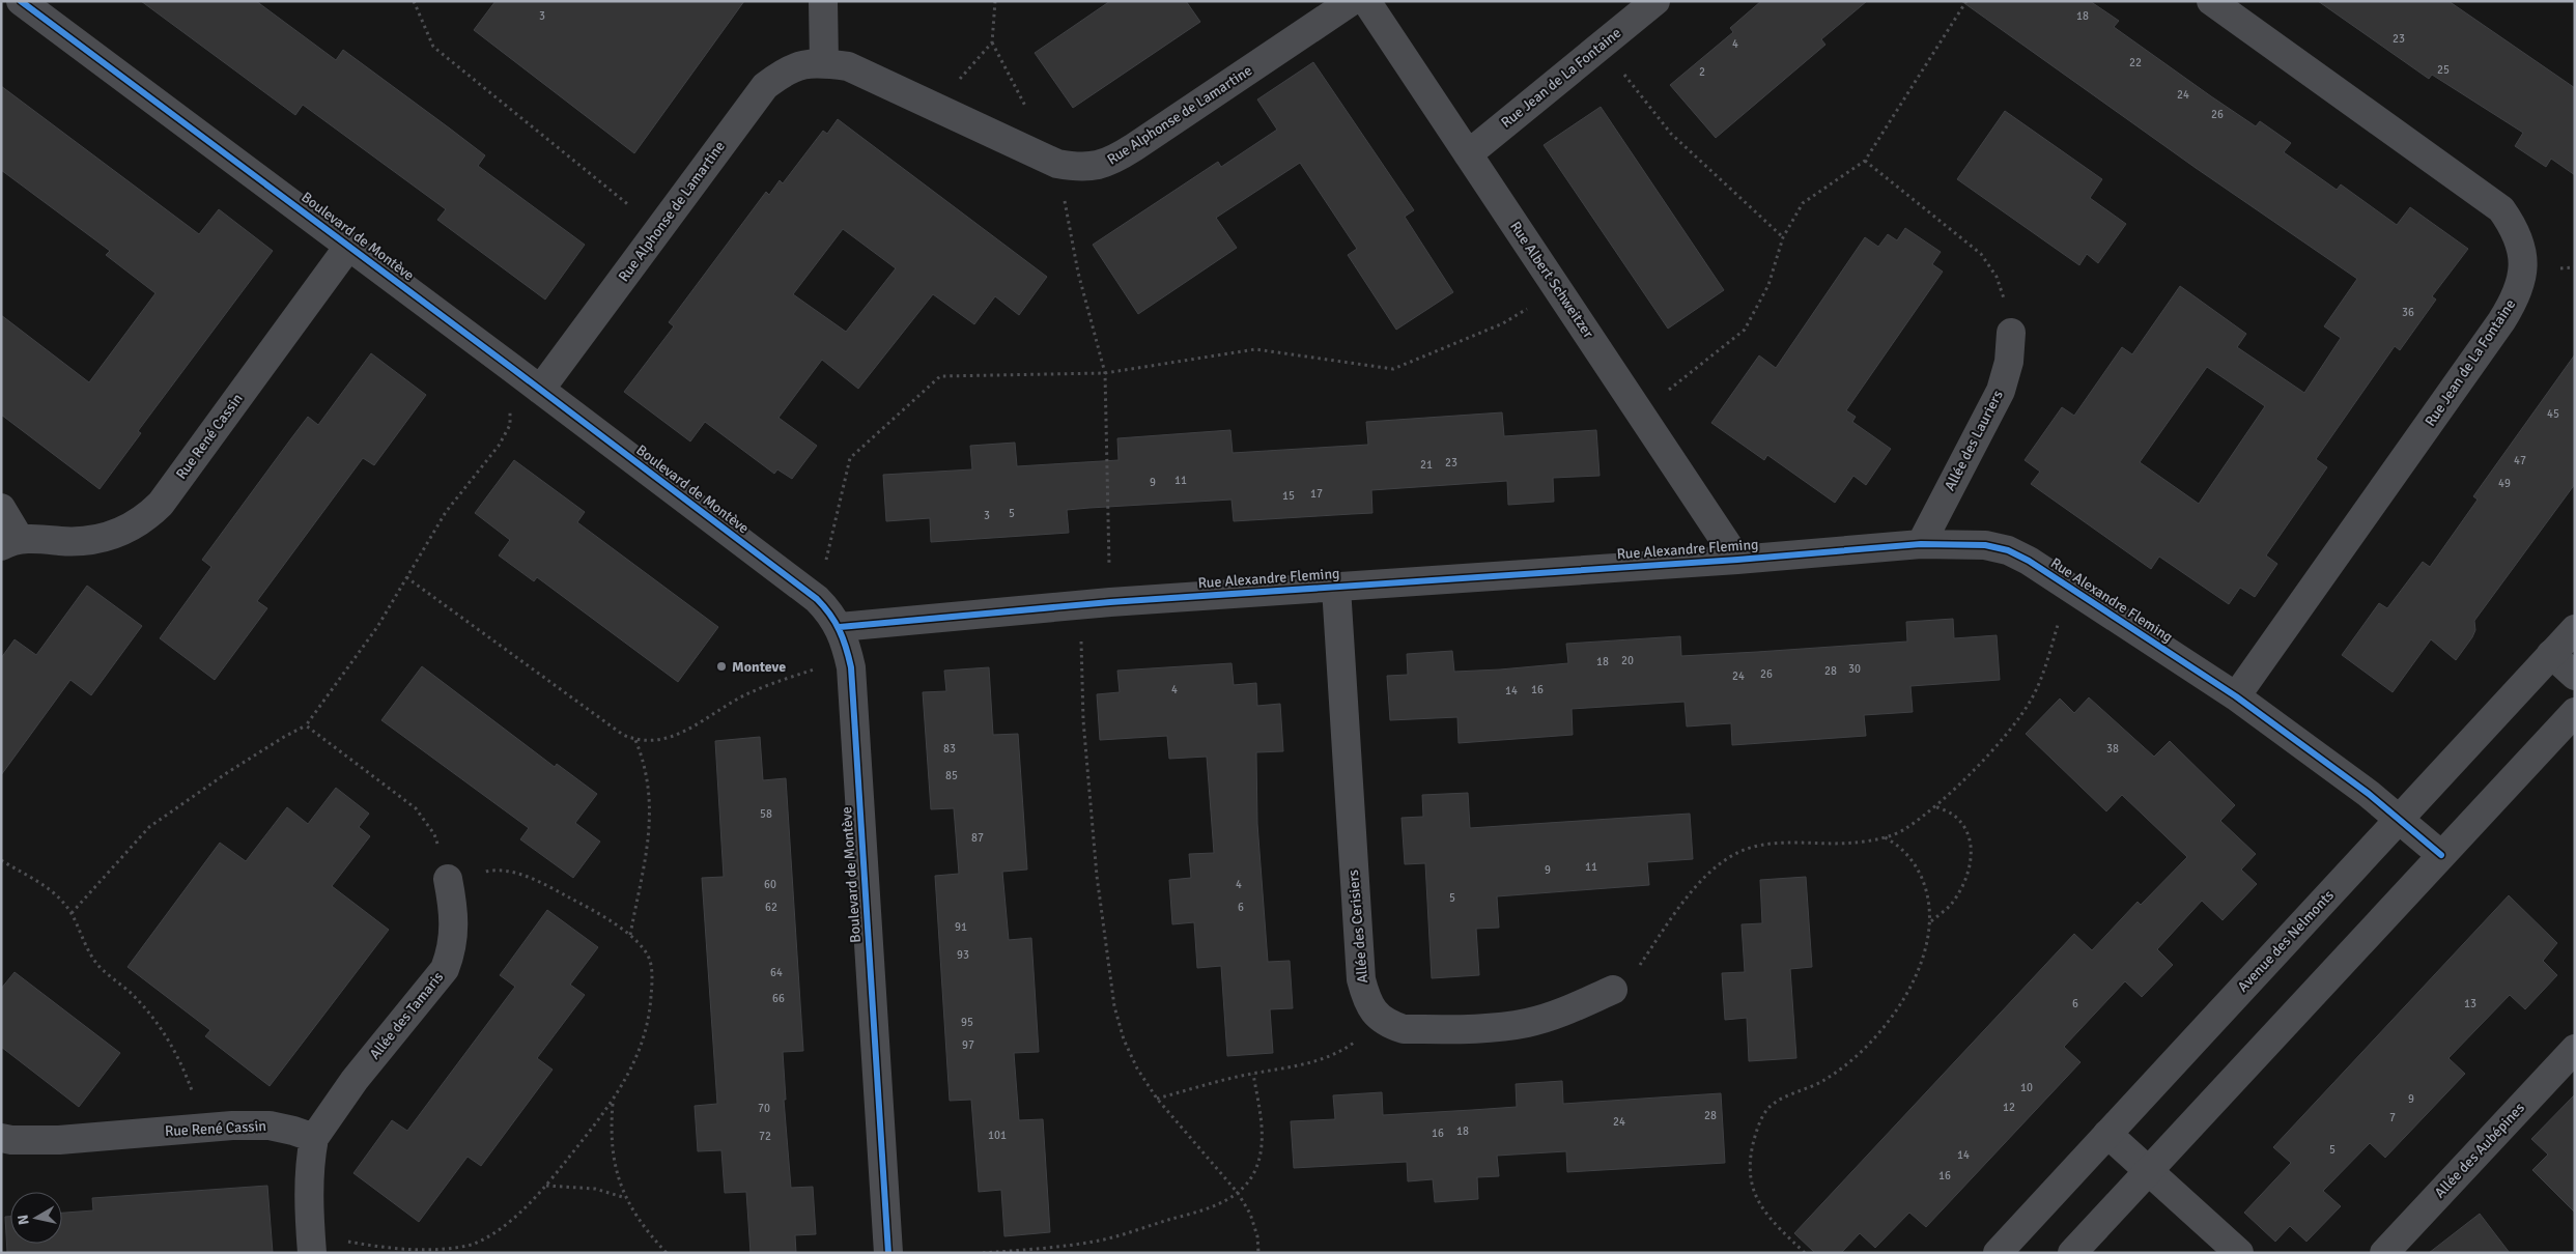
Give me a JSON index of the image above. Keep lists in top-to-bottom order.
{
  "streets": {
    "street": [
      "Rue Jean de La Fontaine",
      "Rue Alphonse de Lamartine",
      "Boulevard de Montève",
      "Rue Albert Schweitzer",
      "Rue René Cassin",
      "Allée des Lauriers",
      "Rue Alexandre Fleming",
      "Allée des Cerisiers",
      "Avenue des Nelmonts",
      "Allée des Tamaris",
      "Allée des Aubépines"
    ]
  },
  "crossings": [
    ["Rue Jean de La Fontaine", "Rue Albert Schweitzer"],
    ["Rue Jean de La Fontaine", "Rue Alexandre Fleming"],
    ["Rue Alphonse de Lamartine", "Boulevard de Montève"],
    ["Boulevard de Montève", "Rue René Cassin"],
    ["Boulevard de Montève", "Rue Alexandre Fleming"],
    ["Rue Albert Schweitzer", "Rue Alexandre Fleming"],
    ["Rue René Cassin", "Allée des Tamaris"],
    ["Allée des Lauriers", "Rue Alexandre Fleming"],
    ["Rue Alexandre Fleming", "Allée des Cerisiers"],
    ["Rue Alexandre Fleming", "Avenue des Nelmonts"]
  ],
  "places": ["Monteve"],
  "house_numbers": [
    "3",
    "18",
    "23",
    "4",
    "22",
    "25",
    "2",
    "24",
    "26",
    "36",
    "45",
    "47",
    "23",
    "21",
    "11",
    "9",
    "49",
    "17",
    "15",
    "5",
    "3",
    "20",
    "18",
    "30",
    "28",
    "26",
    "24",
    "4",
    "16",
    "14",
    "83",
    "38",
    "85",
    "58",
    "87",
    "11",
    "9",
    "60",
    "4",
    "5",
    "62",
    "6",
    "91",
    "93",
    "64",
    "66",
    "6",
    "13",
    "95",
    "97",
    "10",
    "9",
    "12",
    "70",
    "28",
    "7",
    "24",
    "18",
    "16",
    "101",
    "72",
    "5",
    "14",
    "16"
  ],
  "north": "left"
}
